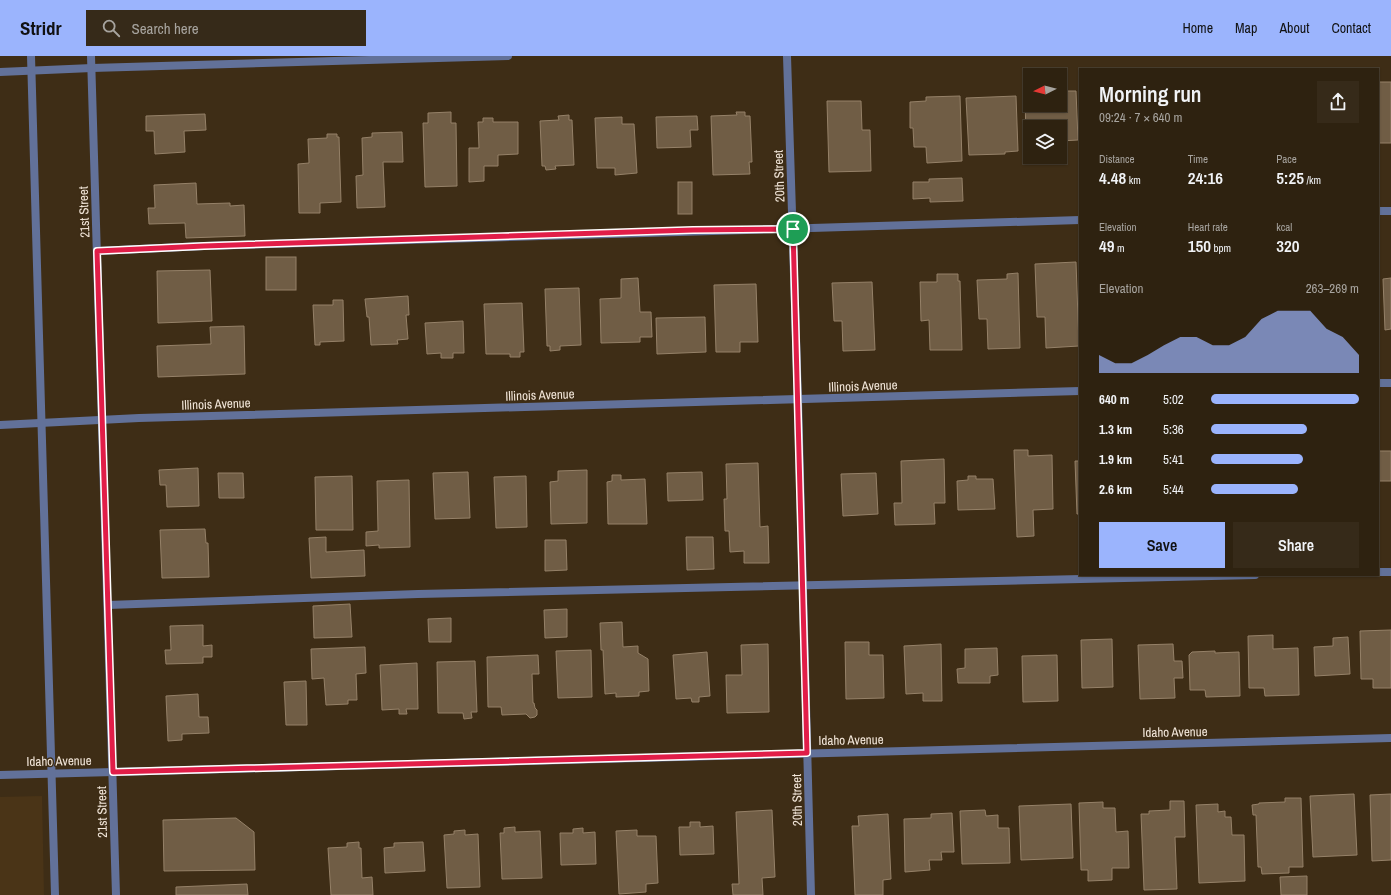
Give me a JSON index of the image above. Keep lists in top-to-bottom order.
{
  "streets": {
    "street": [
      "20th Street",
      "21st Street",
      "Illinois Avenue",
      "Idaho Avenue"
    ]
  },
  "crossings": [
    ["20th Street", "Illinois Avenue"],
    ["20th Street", "Idaho Avenue"],
    ["21st Street", "Illinois Avenue"],
    ["21st Street", "Idaho Avenue"]
  ],
  "north": "left",
  "page": {
    "header": "Stridr",
    "search": "Search here",
    "nav": [
      "Home",
      "Map",
      "About",
      "Contact"
    ],
    "heading": ["Morning run", "09:24 · 7 × 640 m"],
    "stats": [
      ["Distance", "4.48 km"],
      ["Time", "24:16"],
      ["Pace", "5:25 /km"],
      ["Elevation", "49 m"],
      ["Heart rate", "150 bpm"],
      ["kcal", "320"]
    ],
    "chart": ["Elevation", "263–269 m"],
    "list": [
      {
        "name": "640 m",
        "note": "5:02"
      },
      {
        "name": "1.3 km",
        "note": "5:36"
      },
      {
        "name": "1.9 km",
        "note": "5:41"
      },
      {
        "name": "2.6 km",
        "note": "5:44"
      }
    ],
    "buttons": ["Save", "Share"]
  }
}
